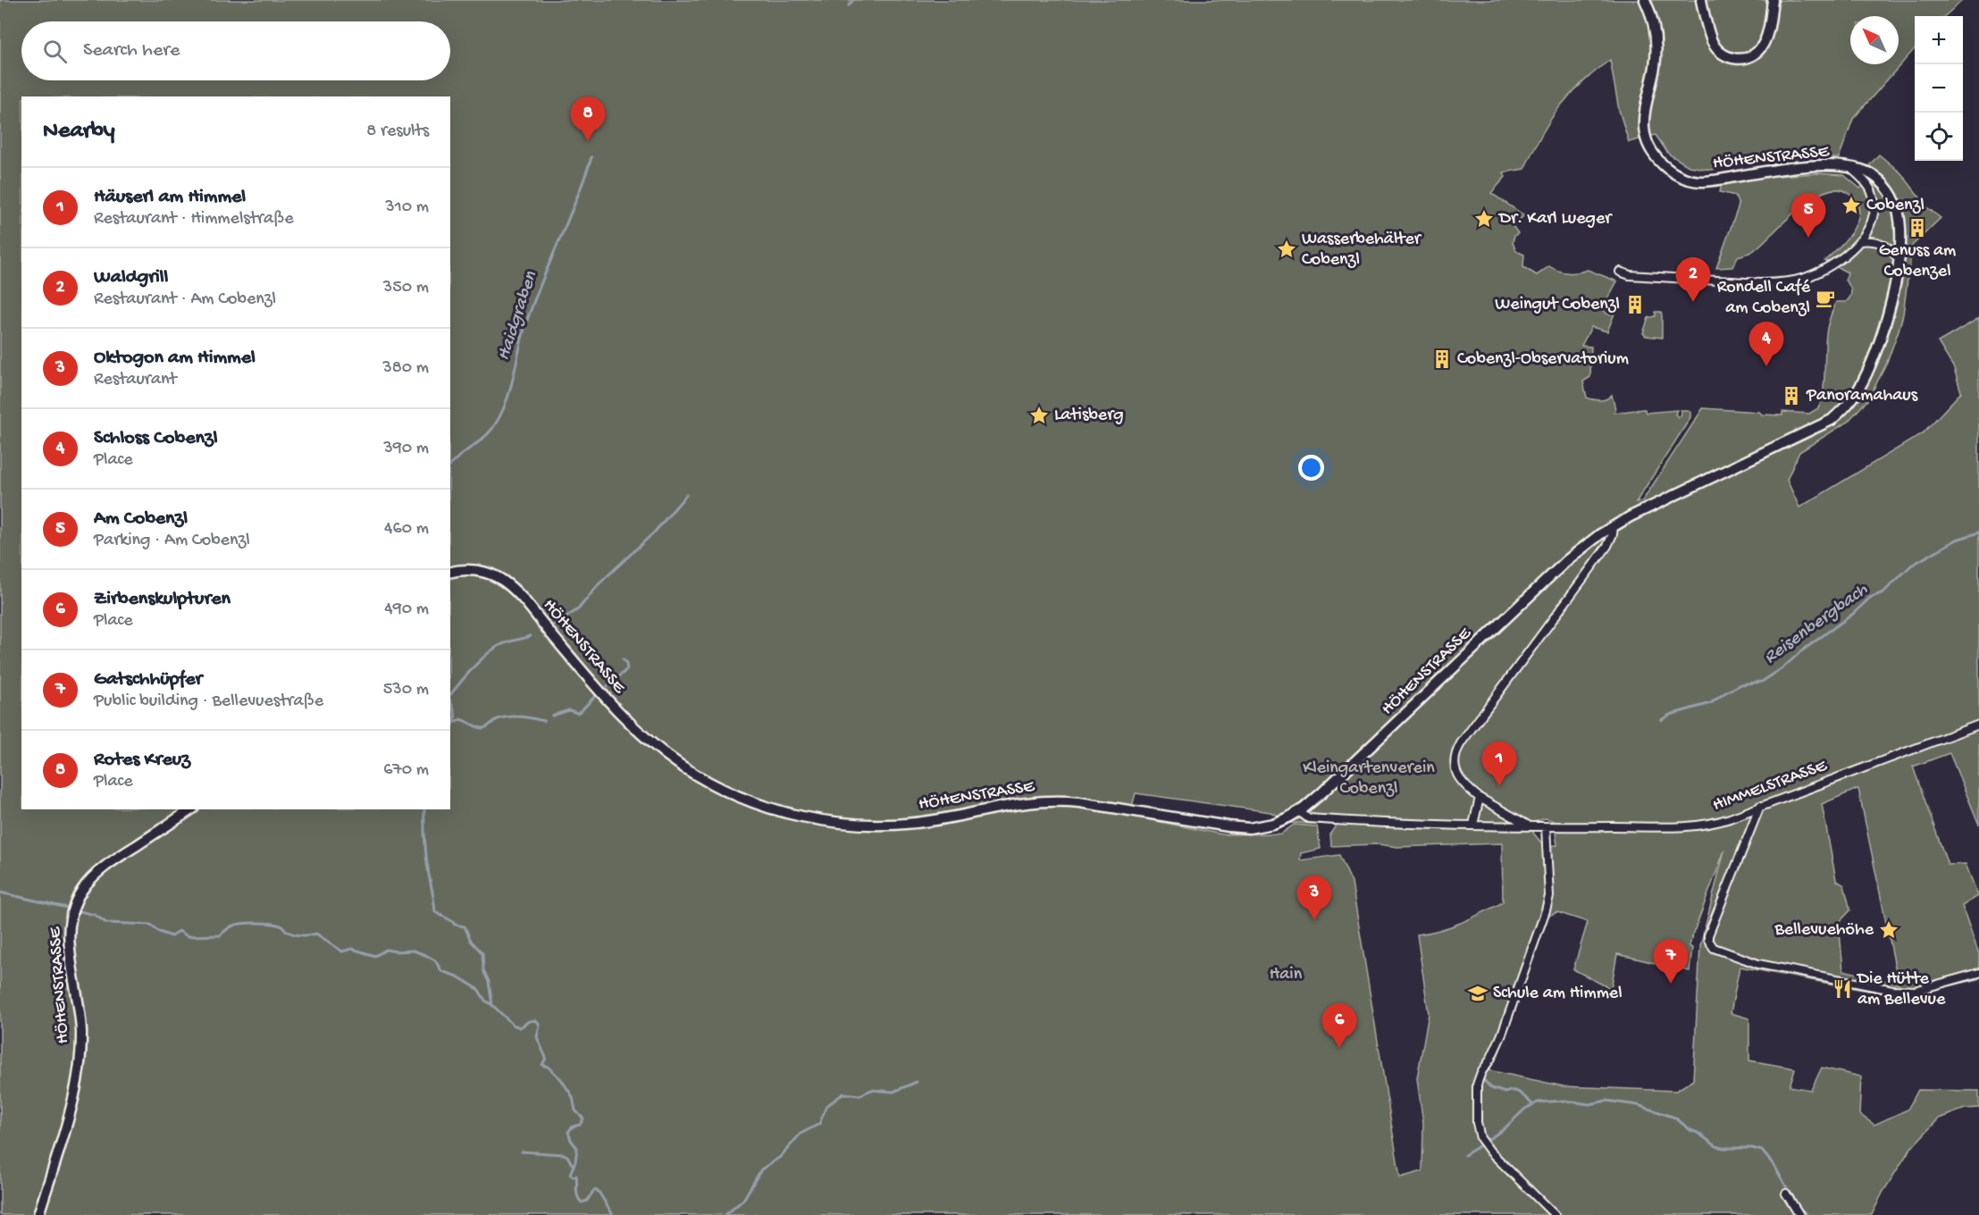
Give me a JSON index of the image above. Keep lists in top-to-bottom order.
{
  "streets": {
    "street": ["HÖHENSTRASSE", "HIMMELSTRASSE"]
  },
  "crossings": [
    ["HÖHENSTRASSE", "HIMMELSTRASSE"]
  ],
  "water": ["Haidgraben", "Reisenbergbach"],
  "parks": ["Kleingartenverein Cobenzl", "Hain"],
  "places": {
    "place": [
      "Cobenzl",
      "Dr. Karl Lueger",
      "Wasserbehälter Cobenzl",
      "Latisberg",
      "Bellevuehöhe"
    ],
    "building": [
      "Genuss am Cobenzel",
      "Weingut Cobenzl",
      "Cobenzl-Observatorium",
      "Panoramahaus"
    ],
    "cafe": ["Rondell Café am Cobenzl"],
    "restaurant": ["Die Hütte am Bellevue"],
    "school or university": ["Schule am Himmel"]
  },
  "north": "top left",
  "page": {
    "map_buttons": ["+", "−"],
    "search": "Search here",
    "pins": [
      "8",
      "5",
      "2",
      "4",
      "1",
      "3",
      "7",
      "6"
    ],
    "heading": ["Nearby", "8 results"],
    "list": [
      {
        "mark": "1",
        "name": "Häuserl am Himmel",
        "note": "Restaurant · Himmelstraße",
        "value": "310 m"
      },
      {
        "mark": "2",
        "name": "Waldgrill",
        "note": "Restaurant · Am Cobenzl",
        "value": "350 m"
      },
      {
        "mark": "3",
        "name": "Oktogon am Himmel",
        "note": "Restaurant",
        "value": "380 m"
      },
      {
        "mark": "4",
        "name": "Schloss Cobenzl",
        "note": "Place",
        "value": "390 m"
      },
      {
        "mark": "5",
        "name": "Am Cobenzl",
        "note": "Parking · Am Cobenzl",
        "value": "460 m"
      },
      {
        "mark": "6",
        "name": "Zirbenskulpturen",
        "note": "Place",
        "value": "490 m"
      },
      {
        "mark": "7",
        "name": "Gatschhüpfer",
        "note": "Public building · Bellevuestraße",
        "value": "530 m"
      },
      {
        "mark": "8",
        "name": "Rotes Kreuz",
        "note": "Place",
        "value": "670 m"
      }
    ]
  }
}
